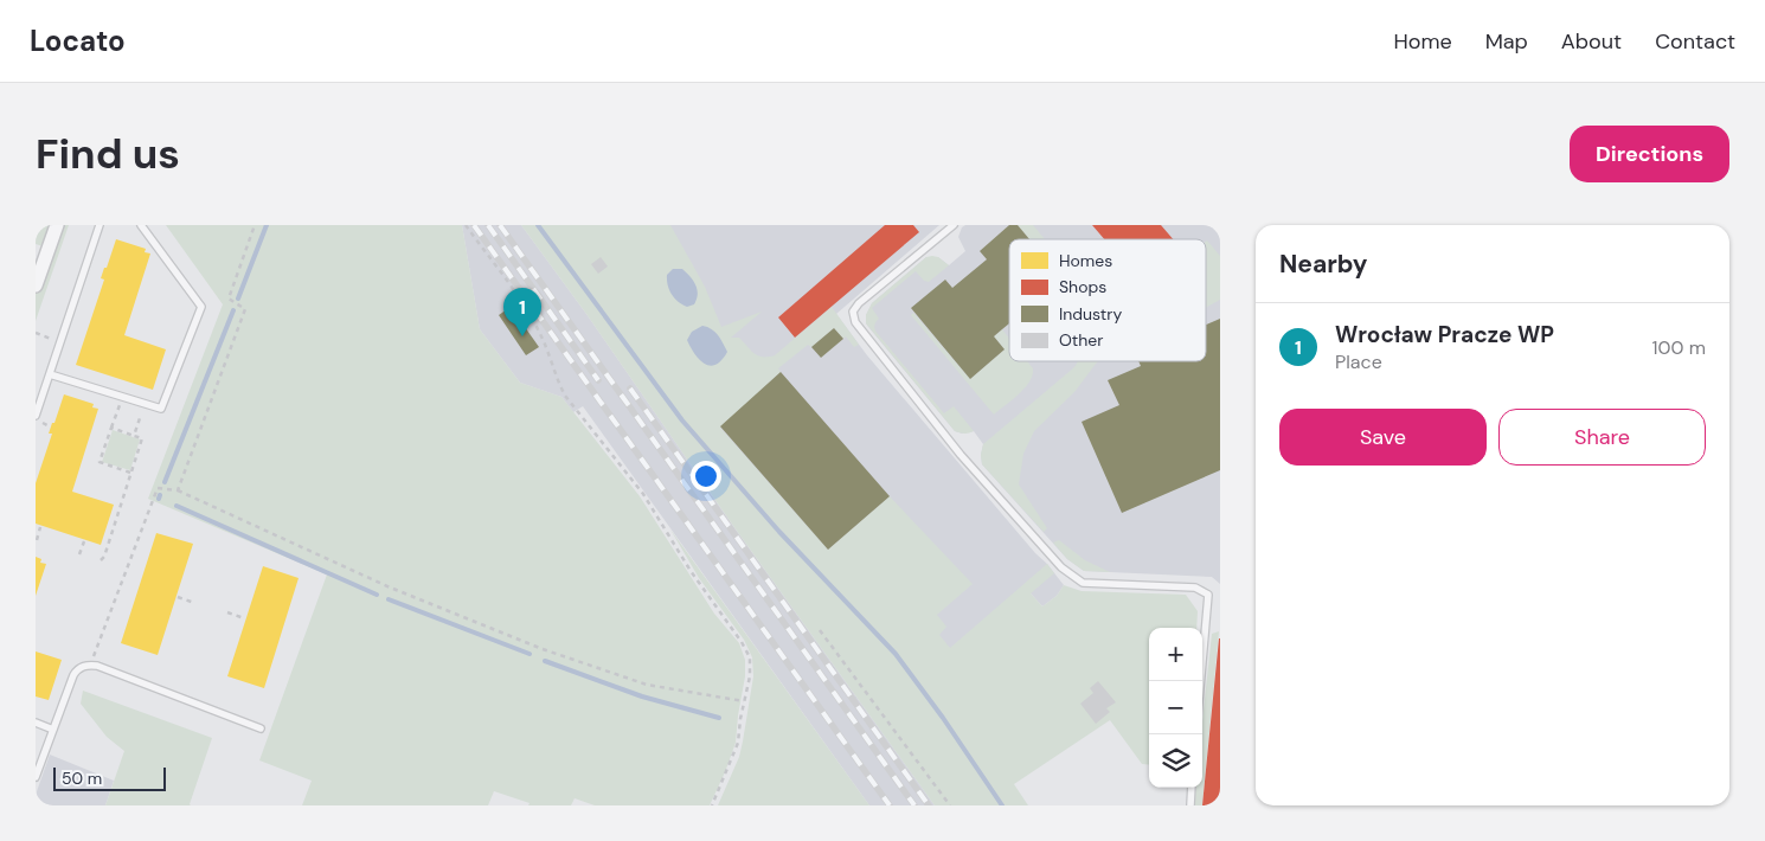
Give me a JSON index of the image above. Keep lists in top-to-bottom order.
{
  "legend": [
    "Homes",
    "Shops",
    "Industry",
    "Other"
  ],
  "scale_bar": "50 m",
  "page": {
    "header": "Locato",
    "nav": [
      "Home",
      "Map",
      "About",
      "Contact"
    ],
    "buttons": [
      "Directions",
      ["Save", "Share"]
    ],
    "title": "Find us",
    "heading": "Nearby",
    "pins": "1",
    "list": [
      {
        "mark": "1",
        "name": "Wrocław Pracze WP",
        "note": "Place",
        "value": "100 m"
      }
    ],
    "map_buttons": ["+", "−"],
    "scale": "50 m"
  }
}
